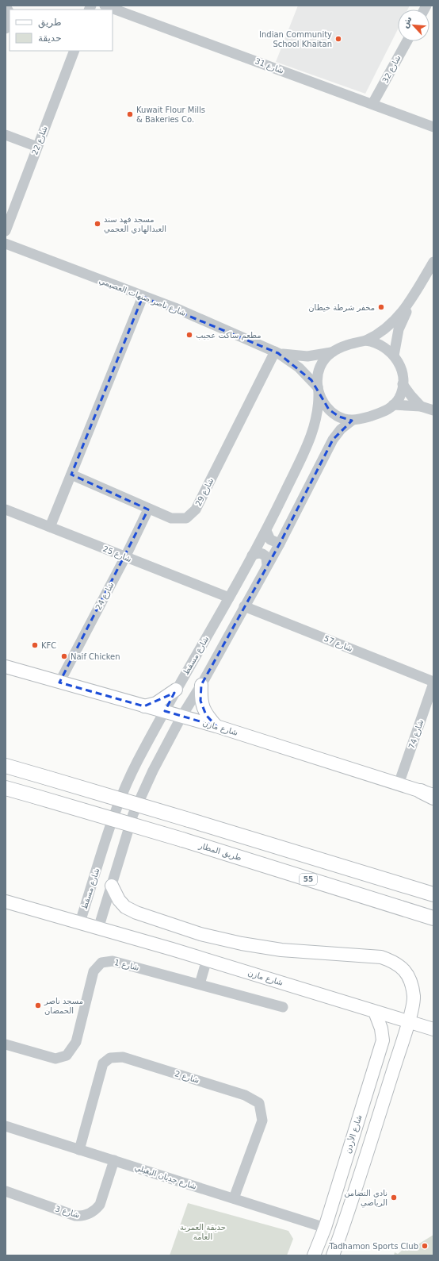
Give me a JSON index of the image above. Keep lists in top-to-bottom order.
{
  "streets": {
    "highway": ["طريق المطار", "55"],
    "main road": ["شارع مازن", "شارع الأردن"],
    "street": [
      "شارع 31",
      "شارع 32",
      "شارع 22",
      "شارع ناصر صنهات العصيمي",
      "شارع 29",
      "شارع 25",
      "شارع 24",
      "شارع 57",
      "شارع مسقط",
      "شارع 74",
      "شارع 1",
      "شارع 2",
      "شارع جديان البغيلي",
      "شارع 3"
    ]
  },
  "crossings": [
    ["شارع 31", "شارع 32"],
    ["شارع ناصر صنهات العصيمي", "شارع 29"],
    ["شارع ناصر صنهات العصيمي", "شارع مسقط"],
    ["شارع 29", "شارع 24"],
    ["شارع 25", "شارع 24"],
    ["شارع 25", "شارع مسقط"],
    ["شارع 24", "شارع مازن"],
    ["شارع 57", "شارع 74"],
    ["شارع مسقط", "شارع مازن"],
    ["شارع مازن", "شارع 74"],
    ["شارع مازن", "شارع الأردن"],
    ["شارع 2", "شارع جديان البغيلي"],
    ["شارع الأردن", "شارع جديان البغيلي"],
    ["شارع جديان البغيلي", "شارع 3"]
  ],
  "parks": ["حديقة العمرية العامة"],
  "places": [
    "Indian Community School Khaitan",
    "Kuwait Flour Mills & Bakeries Co.",
    "مسجد فهد سند العبدالهادي العجمي",
    "مخفر شرطة خيطان",
    "مطعم ساكت عجيب",
    "KFC",
    "Naif Chicken",
    "مسجد ناصر الحمضان",
    "نادي التضامن الرياضي",
    "Tadhamon Sports Club"
  ],
  "legend": ["طريق", "حديقة"],
  "north": "top left"
}
